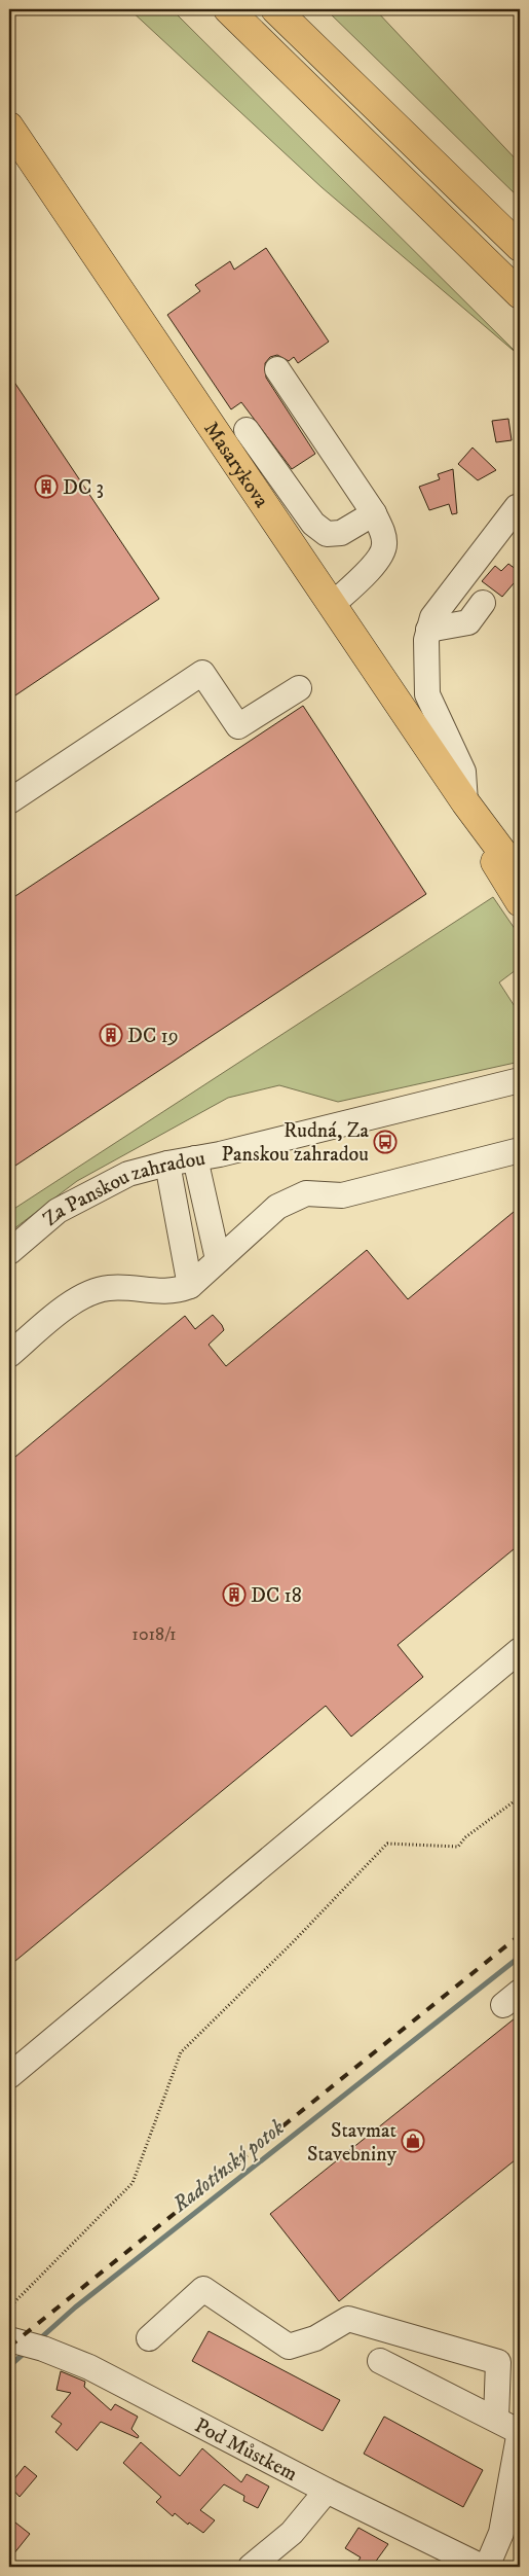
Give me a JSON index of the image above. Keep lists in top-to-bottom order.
{
  "streets": {
    "main road": ["Masarykova"],
    "street": ["Za Panskou zahradou", "Pod Můstkem"]
  },
  "water": ["Radotínský potok"],
  "places": {
    "building": ["DC 3", "DC 19", "DC 18"],
    "bus stop": ["Rudná, Za Panskou zahradou"],
    "shop": ["Stavmat Stavebniny"]
  },
  "house_numbers": ["1018/1"]
}
